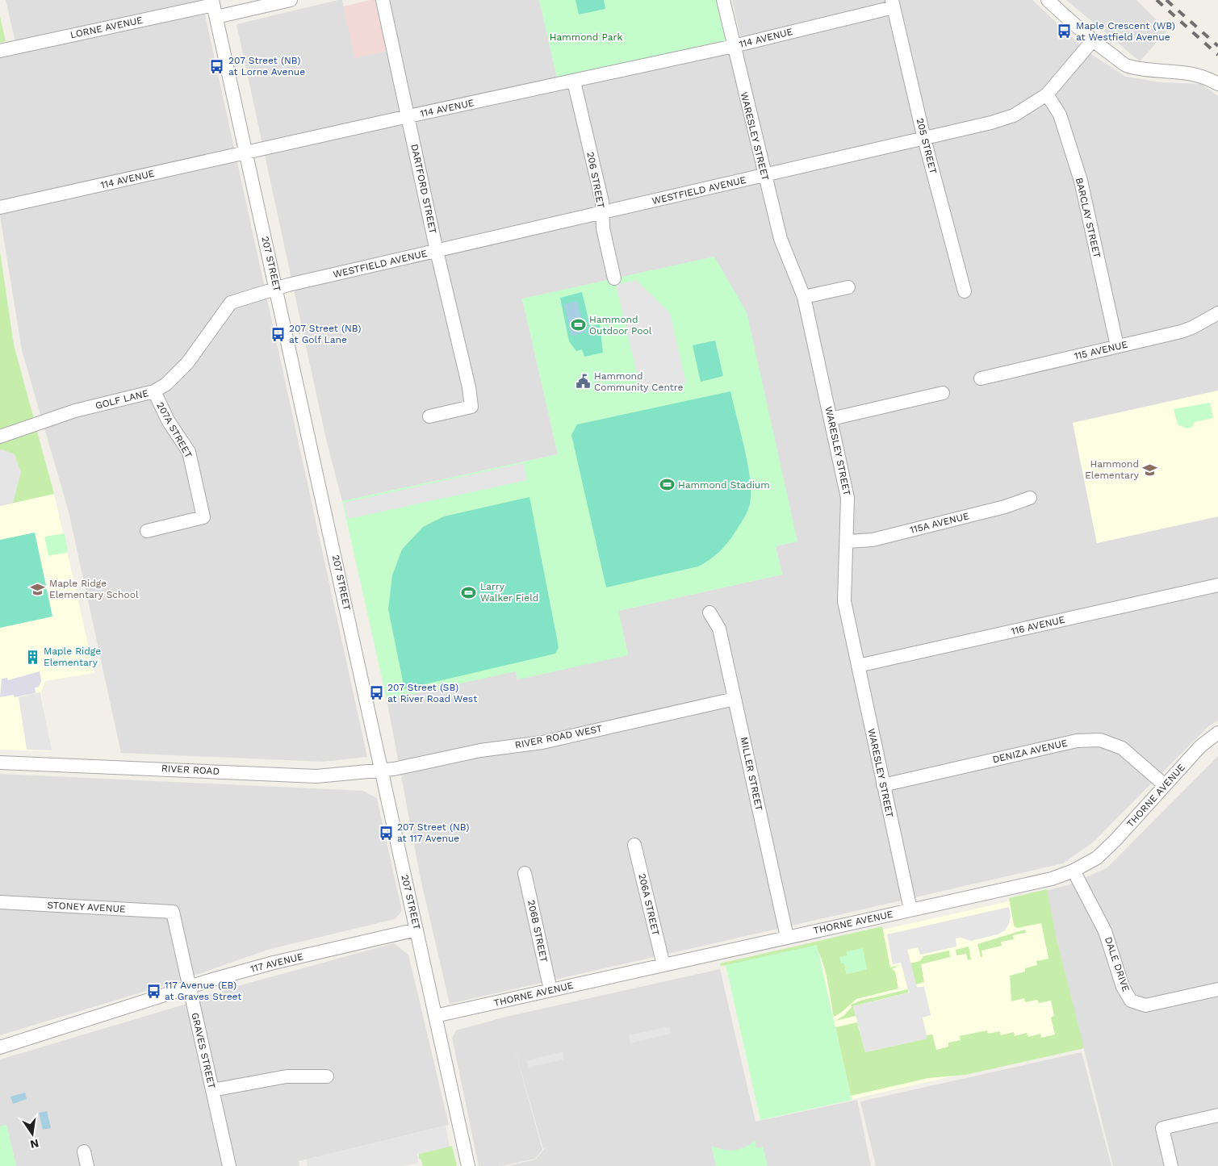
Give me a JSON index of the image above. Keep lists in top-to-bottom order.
{
  "streets": {
    "street": [
      "LORNE AVENUE",
      "114 AVENUE",
      "WARESLEY STREET",
      "205 STREET",
      "206 STREET",
      "DARTFORD STREET",
      "WESTFIELD AVENUE",
      "BARCLAY STREET",
      "207 STREET",
      "115 AVENUE",
      "GOLF LANE",
      "207A STREET",
      "115A AVENUE",
      "116 AVENUE",
      "RIVER ROAD WEST",
      "DENIZA AVENUE",
      "RIVER ROAD",
      "MILLER STREET",
      "THORNE AVENUE",
      "206A STREET",
      "STONEY AVENUE",
      "206B STREET",
      "117 AVENUE",
      "DALE DRIVE",
      "GRAVES STREET"
    ]
  },
  "crossings": [
    ["LORNE AVENUE", "207 STREET"],
    ["114 AVENUE", "WARESLEY STREET"],
    ["114 AVENUE", "205 STREET"],
    ["114 AVENUE", "206 STREET"],
    ["114 AVENUE", "DARTFORD STREET"],
    ["114 AVENUE", "207 STREET"],
    ["WARESLEY STREET", "WESTFIELD AVENUE"],
    ["WARESLEY STREET", "115A AVENUE"],
    ["WARESLEY STREET", "116 AVENUE"],
    ["WARESLEY STREET", "DENIZA AVENUE"],
    ["WARESLEY STREET", "THORNE AVENUE"],
    ["205 STREET", "WESTFIELD AVENUE"],
    ["206 STREET", "WESTFIELD AVENUE"],
    ["DARTFORD STREET", "WESTFIELD AVENUE"],
    ["WESTFIELD AVENUE", "BARCLAY STREET"],
    ["WESTFIELD AVENUE", "207 STREET"],
    ["WESTFIELD AVENUE", "GOLF LANE"],
    ["BARCLAY STREET", "115 AVENUE"],
    ["207 STREET", "GOLF LANE"],
    ["207 STREET", "RIVER ROAD WEST"],
    ["207 STREET", "RIVER ROAD"],
    ["207 STREET", "THORNE AVENUE"],
    ["207 STREET", "117 AVENUE"],
    ["GOLF LANE", "207A STREET"],
    ["RIVER ROAD WEST", "RIVER ROAD"],
    ["RIVER ROAD WEST", "MILLER STREET"],
    ["DENIZA AVENUE", "THORNE AVENUE"],
    ["MILLER STREET", "THORNE AVENUE"],
    ["THORNE AVENUE", "206A STREET"],
    ["THORNE AVENUE", "206B STREET"],
    ["THORNE AVENUE", "DALE DRIVE"],
    ["STONEY AVENUE", "GRAVES STREET"],
    ["117 AVENUE", "GRAVES STREET"]
  ],
  "parks": ["Hammond Park"],
  "places": {
    "bus stop": [
      "Maple Crescent (WB) at Westfield Avenue",
      "207 Street (NB) at Lorne Avenue",
      "207 Street (NB) at Golf Lane",
      "207 Street (SB) at River Road West",
      "207 Street (NB) at 117 Avenue",
      "117 Avenue (EB) at Graves Street"
    ],
    "sports": ["Hammond Outdoor Pool", "Hammond Stadium", "Larry Walker Field"],
    "public building": ["Hammond Community Centre"],
    "school or university": ["Hammond Elementary", "Maple Ridge Elementary School"],
    "building": ["Maple Ridge Elementary"]
  },
  "north": "bottom"
}
